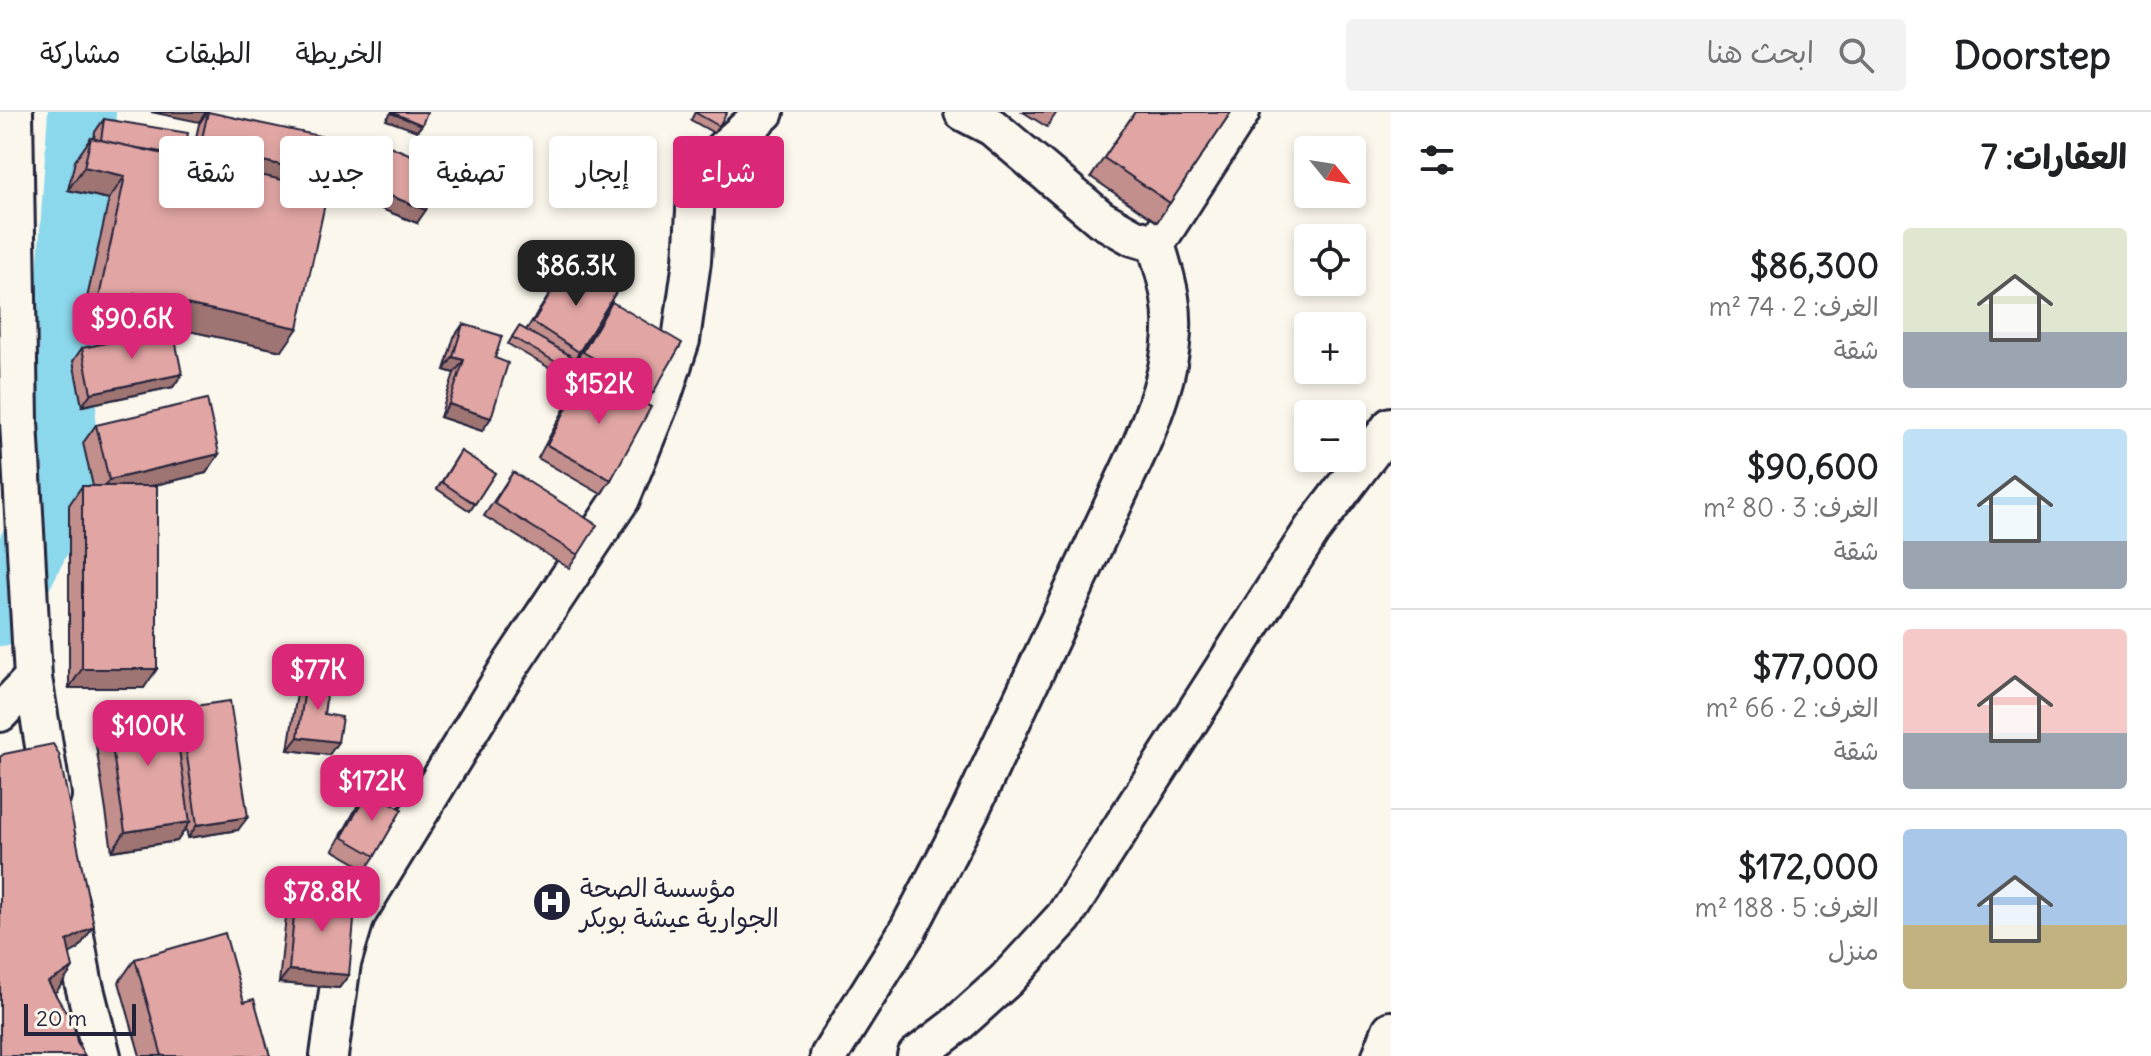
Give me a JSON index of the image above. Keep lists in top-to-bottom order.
{
  "places": {
    "hospital": ["مؤسسة الصحة الجوارية عيشة بوبكر"]
  },
  "scale_bar": "20 m",
  "north": "bottom right",
  "page": {
    "header": "Doorstep",
    "search": "ابحث هنا",
    "nav": ["الخريطة", "الطبقات", "مشاركة"],
    "heading": "العقارات: 7",
    "map_buttons": ["+", "−"],
    "chip": [
      "شراء",
      "إيجار",
      "تصفية",
      "جديد",
      "شقة"
    ],
    "list": [
      {
        "name": "$86,300",
        "note": "الغرف: 2 · 74 m² · شقة"
      },
      {
        "name": "$90,600",
        "note": "الغرف: 3 · 80 m² · شقة"
      },
      {
        "name": "$77,000",
        "note": "الغرف: 2 · 66 m² · شقة"
      },
      {
        "name": "$172,000",
        "note": "الغرف: 5 · 188 m² · منزل"
      }
    ],
    "price": [
      "$86.3K",
      "$90.6K",
      "$152K",
      "$77K",
      "$100K",
      "$172K",
      "$78.8K"
    ],
    "scale": "20 m"
  }
}
